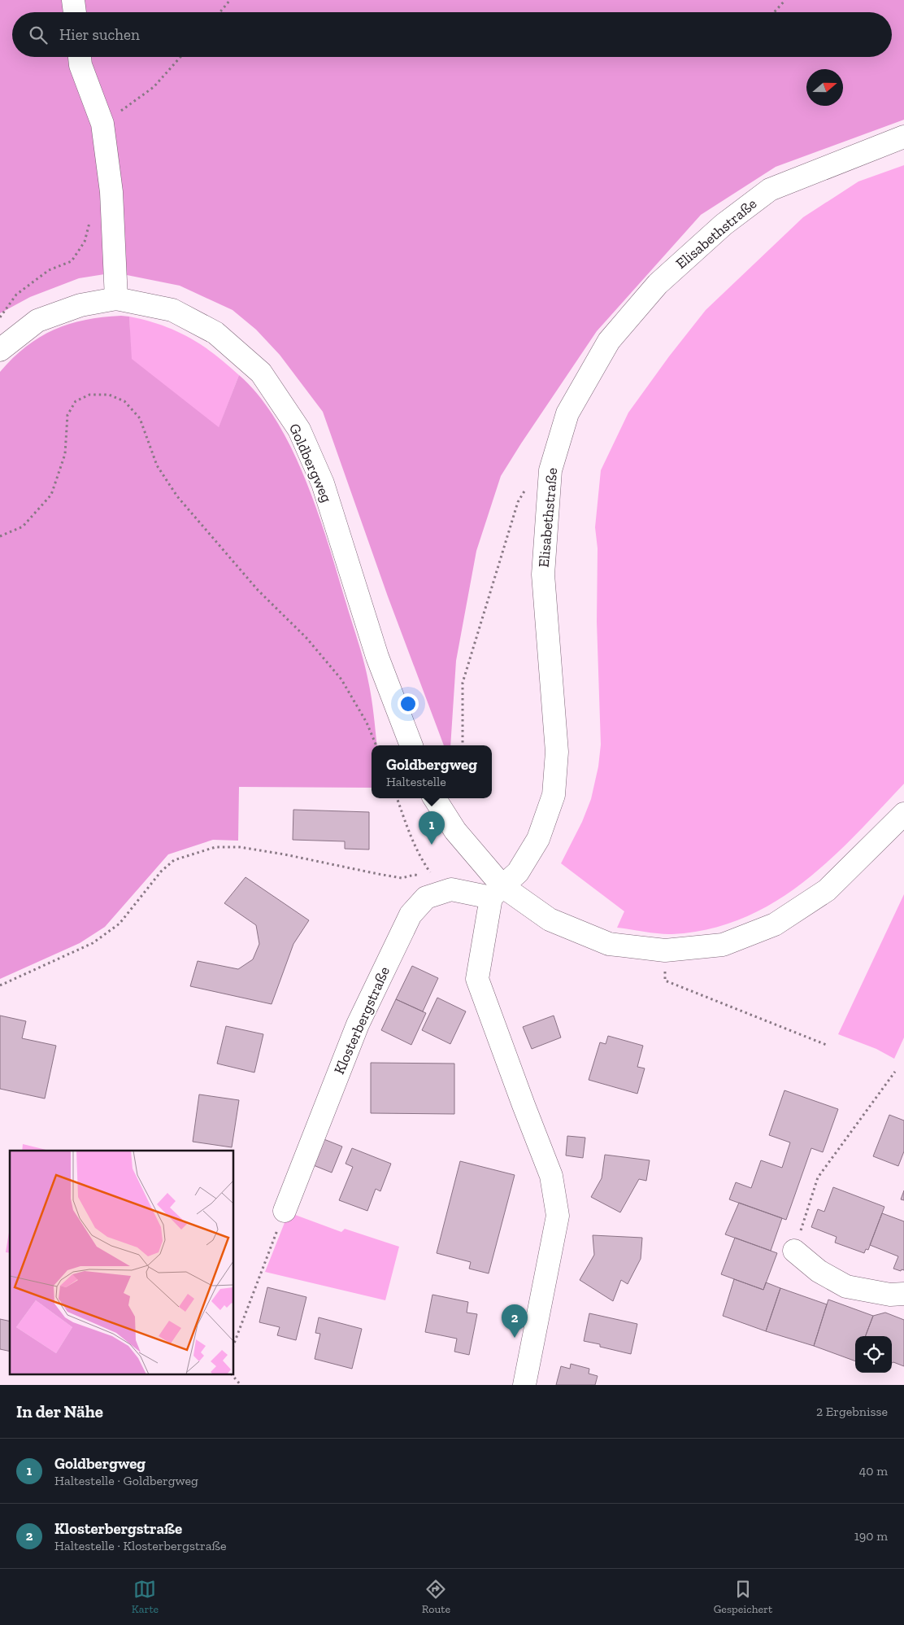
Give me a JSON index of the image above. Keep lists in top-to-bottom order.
{
  "streets": {
    "street": ["Elisabethstraße", "Goldbergweg", "Klosterbergstraße"]
  },
  "crossings": [
    ["Elisabethstraße", "Klosterbergstraße"]
  ],
  "north": "right",
  "page": {
    "search": "Hier suchen",
    "popup": ["Goldbergweg", "Haltestelle"],
    "pins": ["1", "2"],
    "heading": ["In der Nähe", "2 Ergebnisse"],
    "list": [
      {
        "mark": "1",
        "name": "Goldbergweg",
        "note": "Haltestelle · Goldbergweg",
        "value": "40 m"
      },
      {
        "mark": "2",
        "name": "Klosterbergstraße",
        "note": "Haltestelle · Klosterbergstraße",
        "value": "190 m"
      }
    ],
    "nav": ["Karte", "Route", "Gespeichert"]
  }
}
